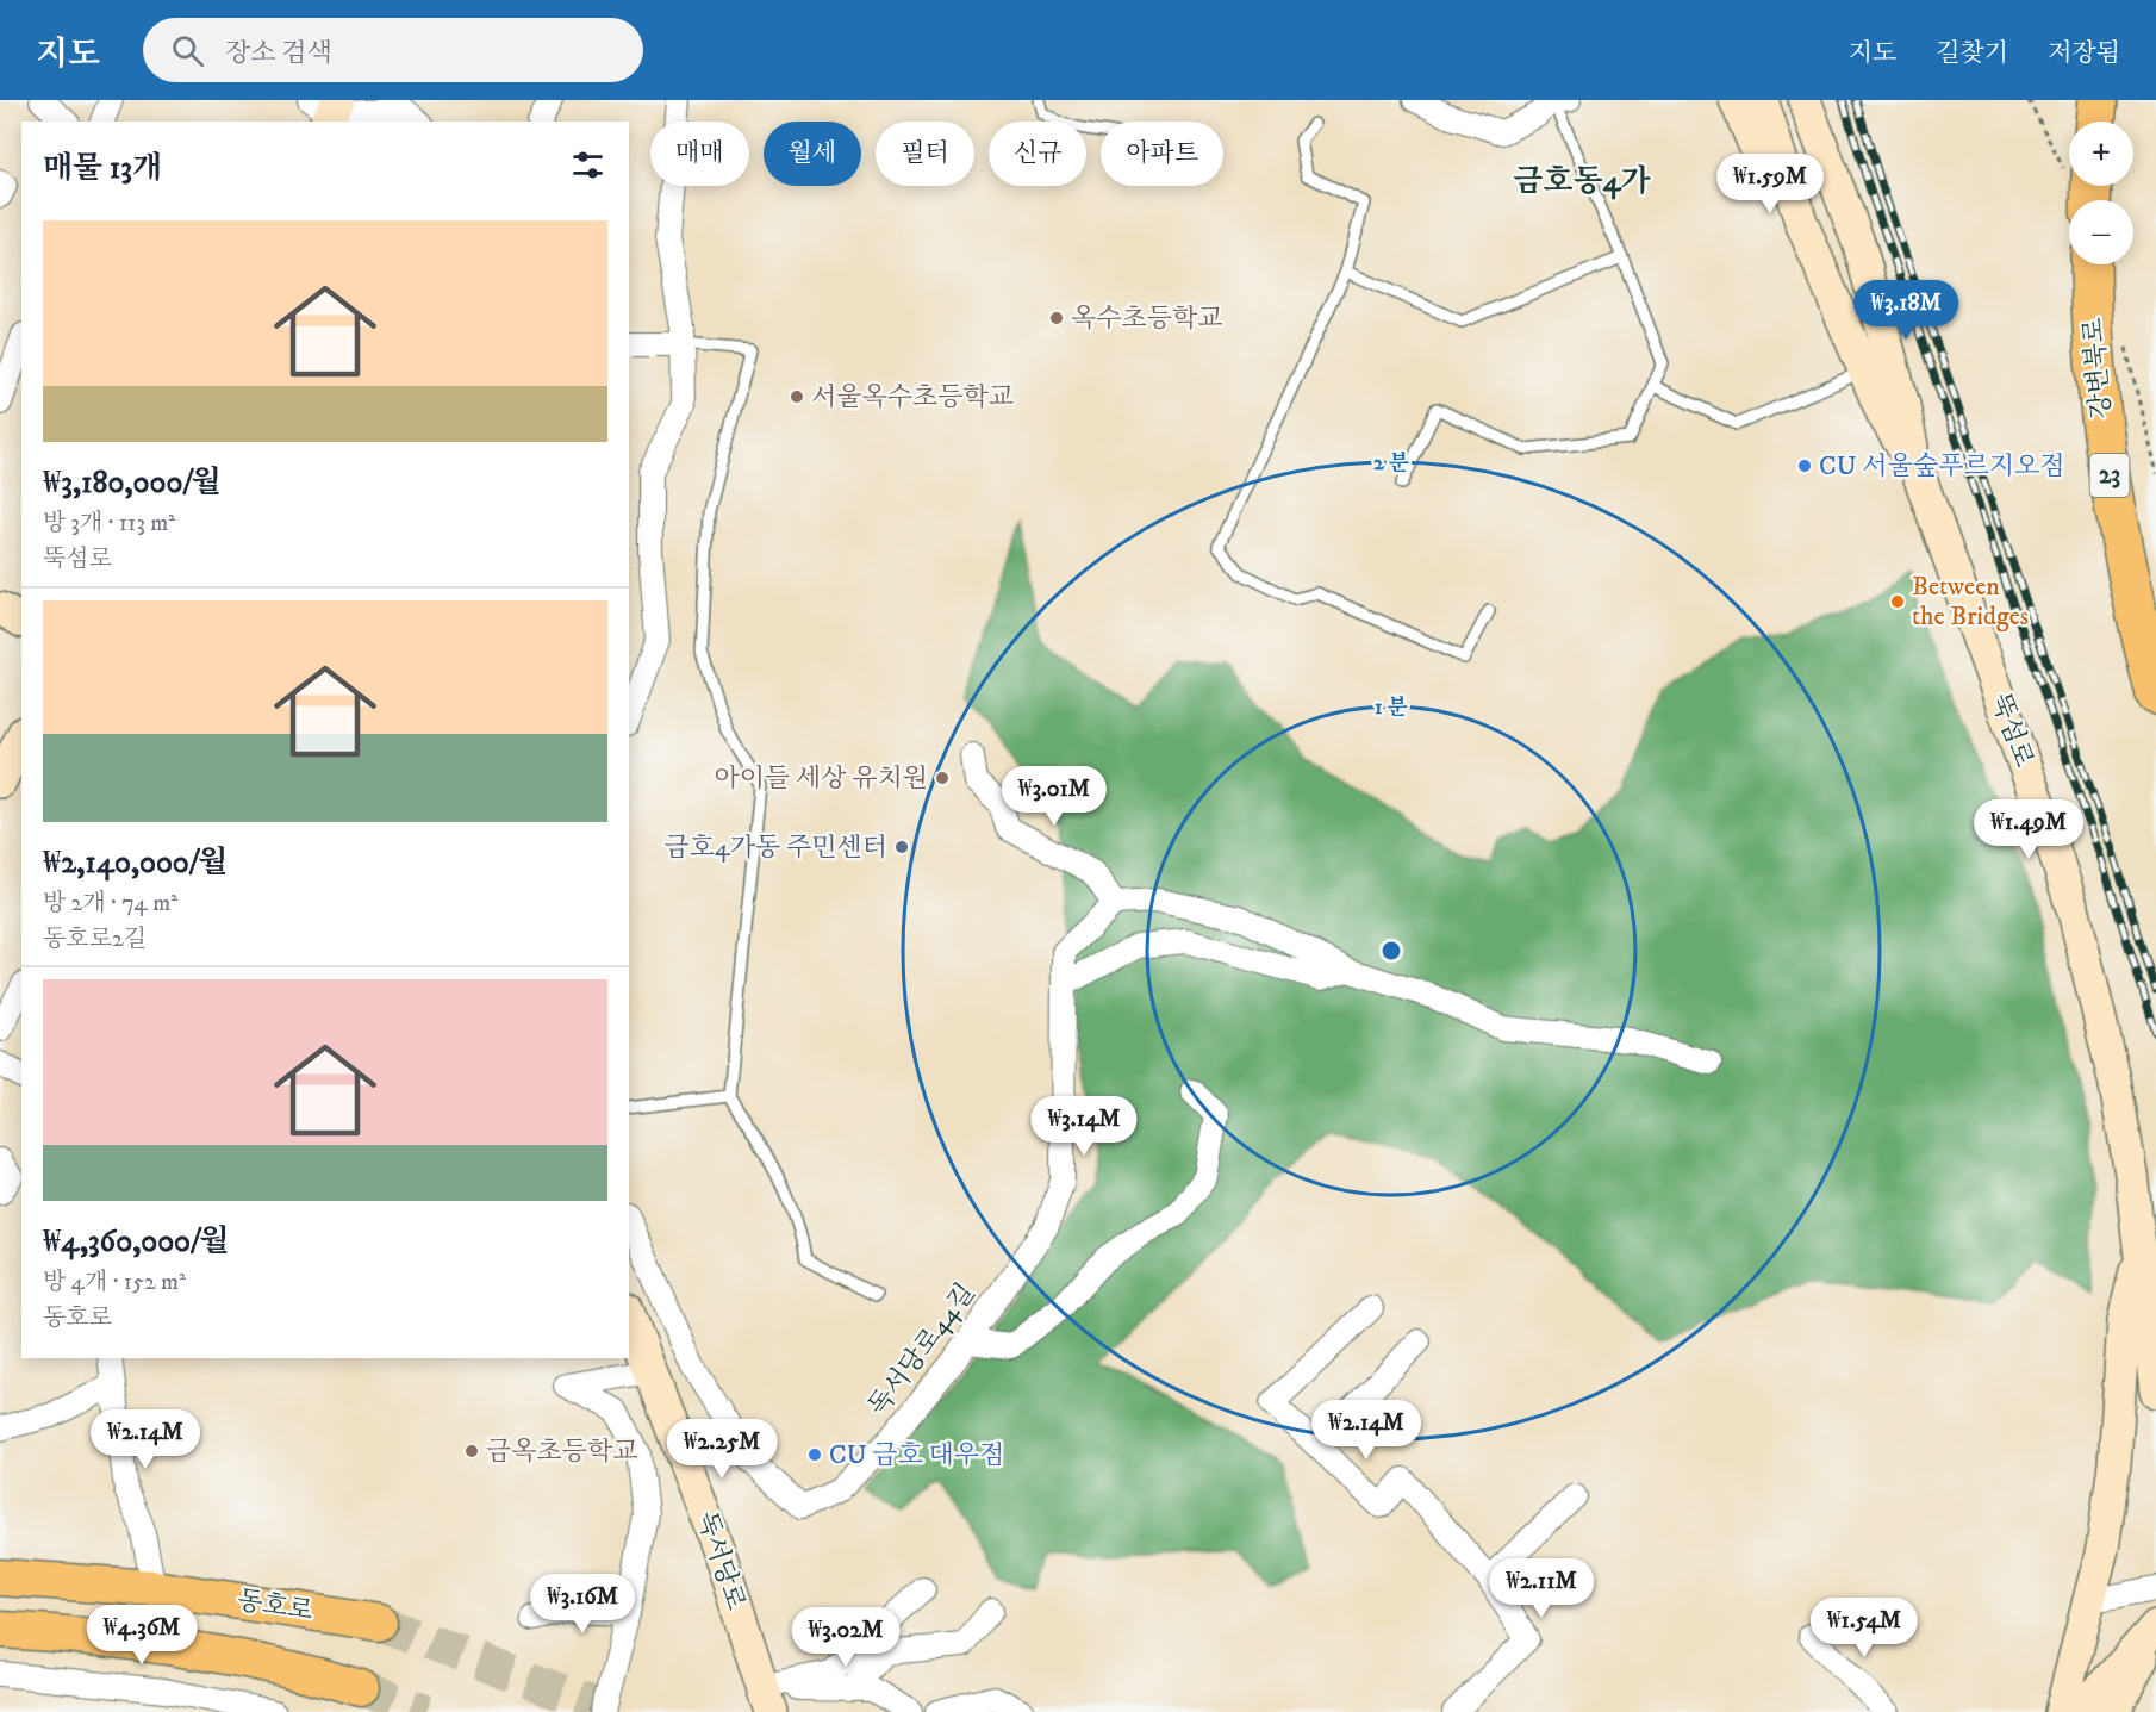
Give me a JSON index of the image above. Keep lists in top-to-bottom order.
{
  "streets": {
    "highway": ["강변북로", "23"],
    "main road": ["뚝섬로", "독서당로", "동호로"],
    "street": ["독서당로44길"]
  },
  "districts": ["금호동4가"],
  "places": [
    "옥수초등학교",
    "서울옥수초등학교",
    "CU 서울숲푸르지오점",
    "Between the Bridges",
    "아이들 세상 유치원",
    "금호4가동 주민센터",
    "금옥초등학교",
    "CU 금호 대우점"
  ],
  "page": {
    "header": "지도",
    "search": "장소 검색",
    "nav": ["지도", "길찾기", "저장됨"],
    "map_buttons": ["+", "−"],
    "chip": [
      "매매",
      "월세",
      "필터",
      "신규",
      "아파트"
    ],
    "heading": "매물 13개",
    "price": [
      "₩1.59M",
      "₩3.18M",
      "₩3.01M",
      "₩1.49M",
      "₩3.14M",
      "₩2.14M",
      "₩2.14M",
      "₩2.25M",
      "₩2.11M",
      "₩3.16M",
      "₩1.54M",
      "₩4.36M",
      "₩3.02M"
    ],
    "list": [
      {
        "name": "₩3,180,000/월",
        "note": "방 3개 · 113 m² · 뚝섬로"
      },
      {
        "name": "₩2,140,000/월",
        "note": "방 2개 · 74 m² · 동호로2길"
      },
      {
        "name": "₩4,360,000/월",
        "note": "방 4개 · 152 m² · 동호로"
      }
    ]
  },
  "rings": ["2 분", "1 분"]
}
